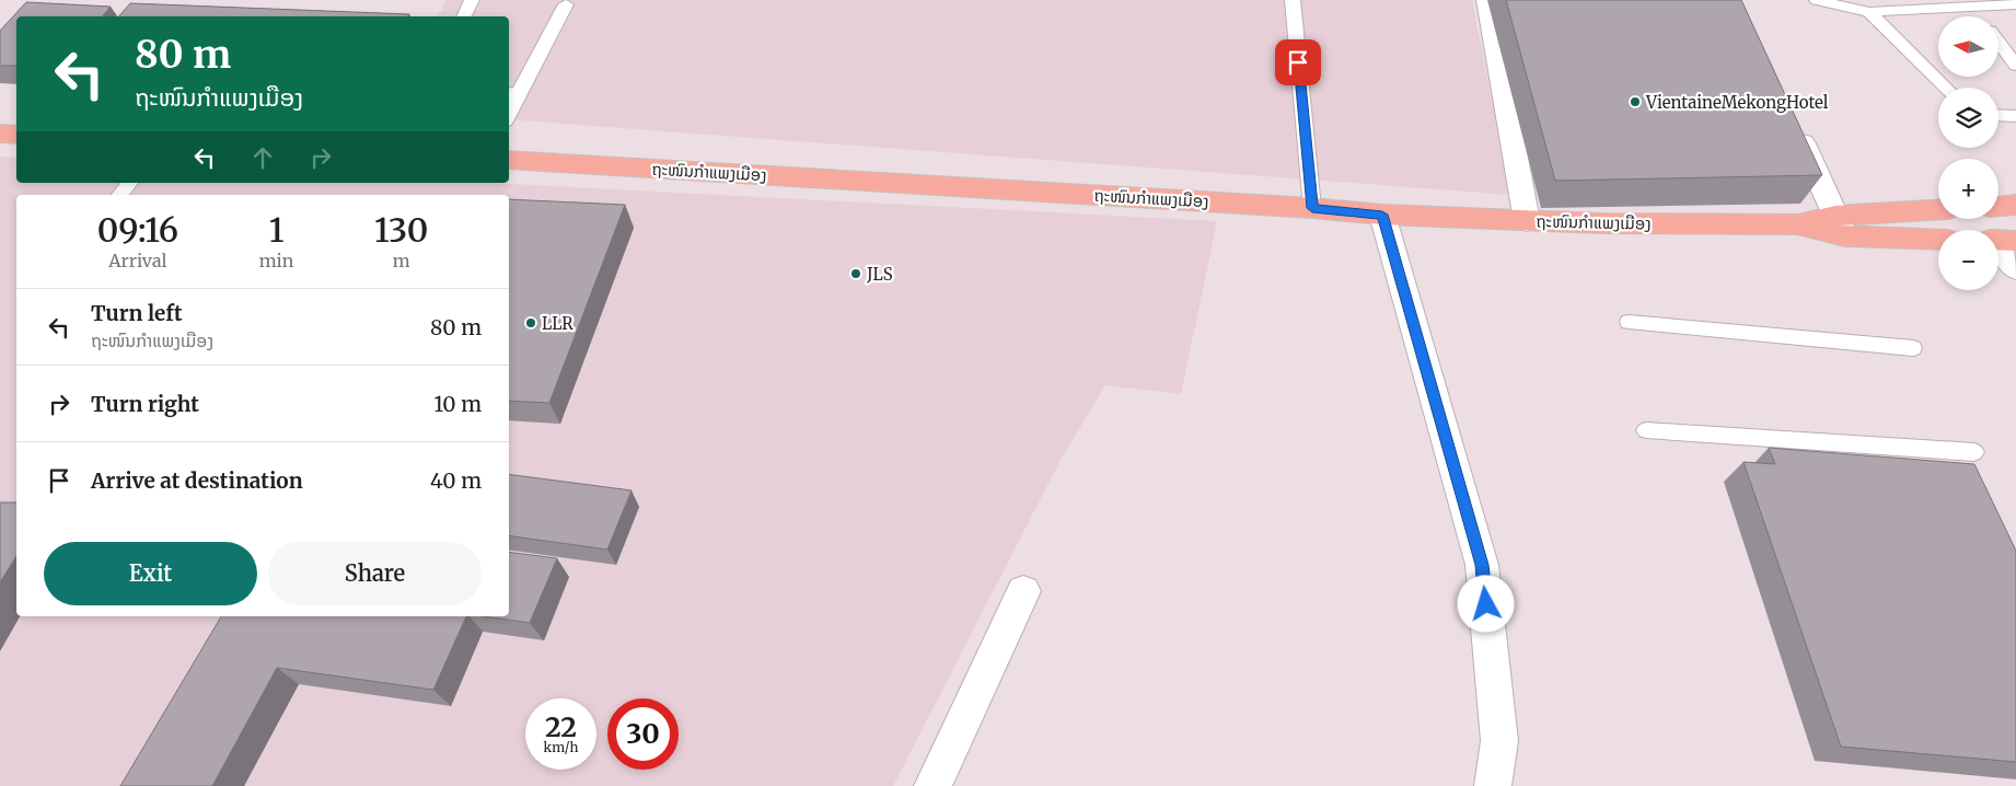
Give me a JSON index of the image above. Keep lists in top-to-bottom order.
{
  "streets": {
    "main road": ["ຖະໜົນກຳແພງເມືອງ"]
  },
  "places": ["VientaineMekongHotel", "JLS", "LLR"],
  "north": "left",
  "page": {
    "map_buttons": ["+", "−"],
    "turn": ["80 m", "ຖະໜົນກຳແພງເມືອງ"],
    "eta": [
      "09:16",
      "Arrival",
      "1",
      "min",
      "130",
      "m"
    ],
    "list": [
      {
        "name": "Turn left",
        "note": "ຖະໜົນກຳແພງເມືອງ",
        "value": "80 m"
      },
      {
        "name": "Turn right",
        "value": "10 m"
      },
      {
        "name": "Arrive at destination",
        "value": "40 m"
      }
    ],
    "buttons": ["Exit", "Share"],
    "speed": "22 km/h",
    "limit": "30"
  }
}
